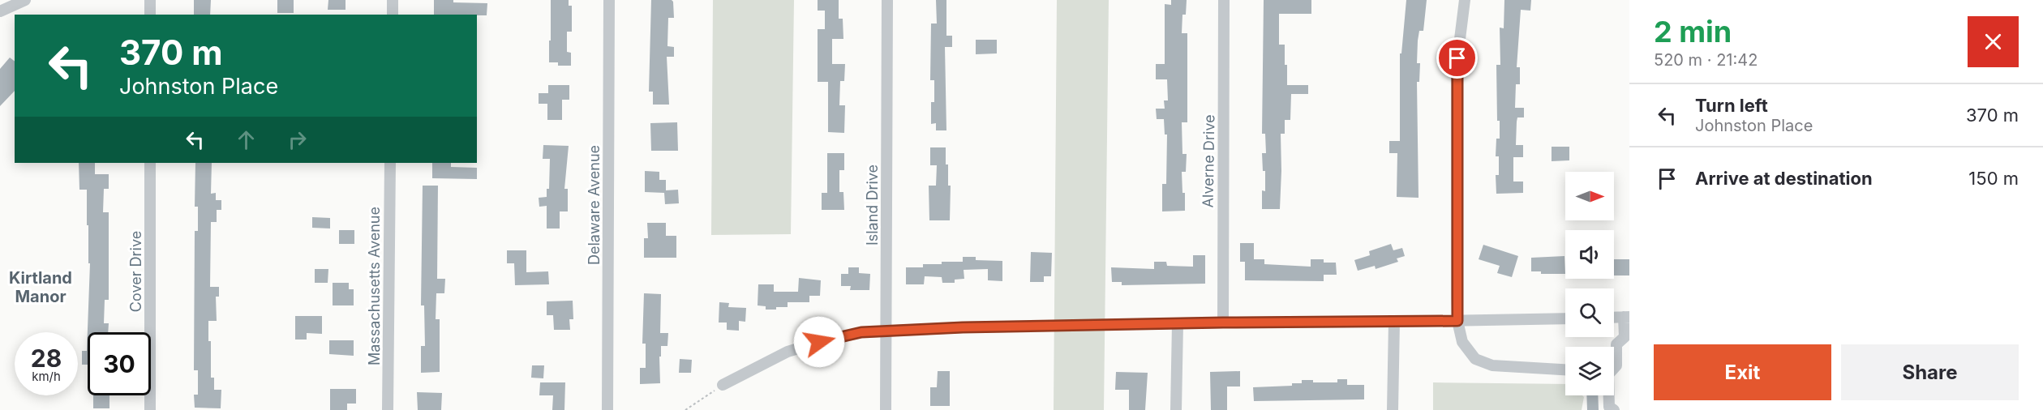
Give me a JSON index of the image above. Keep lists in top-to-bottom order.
{
  "streets": {
    "street": [
      "Alverne Drive",
      "Delaware Avenue",
      "Island Drive",
      "Cover Drive",
      "Massachusetts Avenue"
    ]
  },
  "districts": ["Kirtland Manor"],
  "north": "right",
  "page": {
    "heading": ["2 min", "520 m · 21:42"],
    "turn": ["370 m", "Johnston Place"],
    "list": [
      {
        "name": "Turn left",
        "note": "Johnston Place",
        "value": "370 m"
      },
      {
        "name": "Arrive at destination",
        "value": "150 m"
      }
    ],
    "speed": "28 km/h",
    "limit": "30",
    "buttons": ["Exit", "Share"]
  }
}
